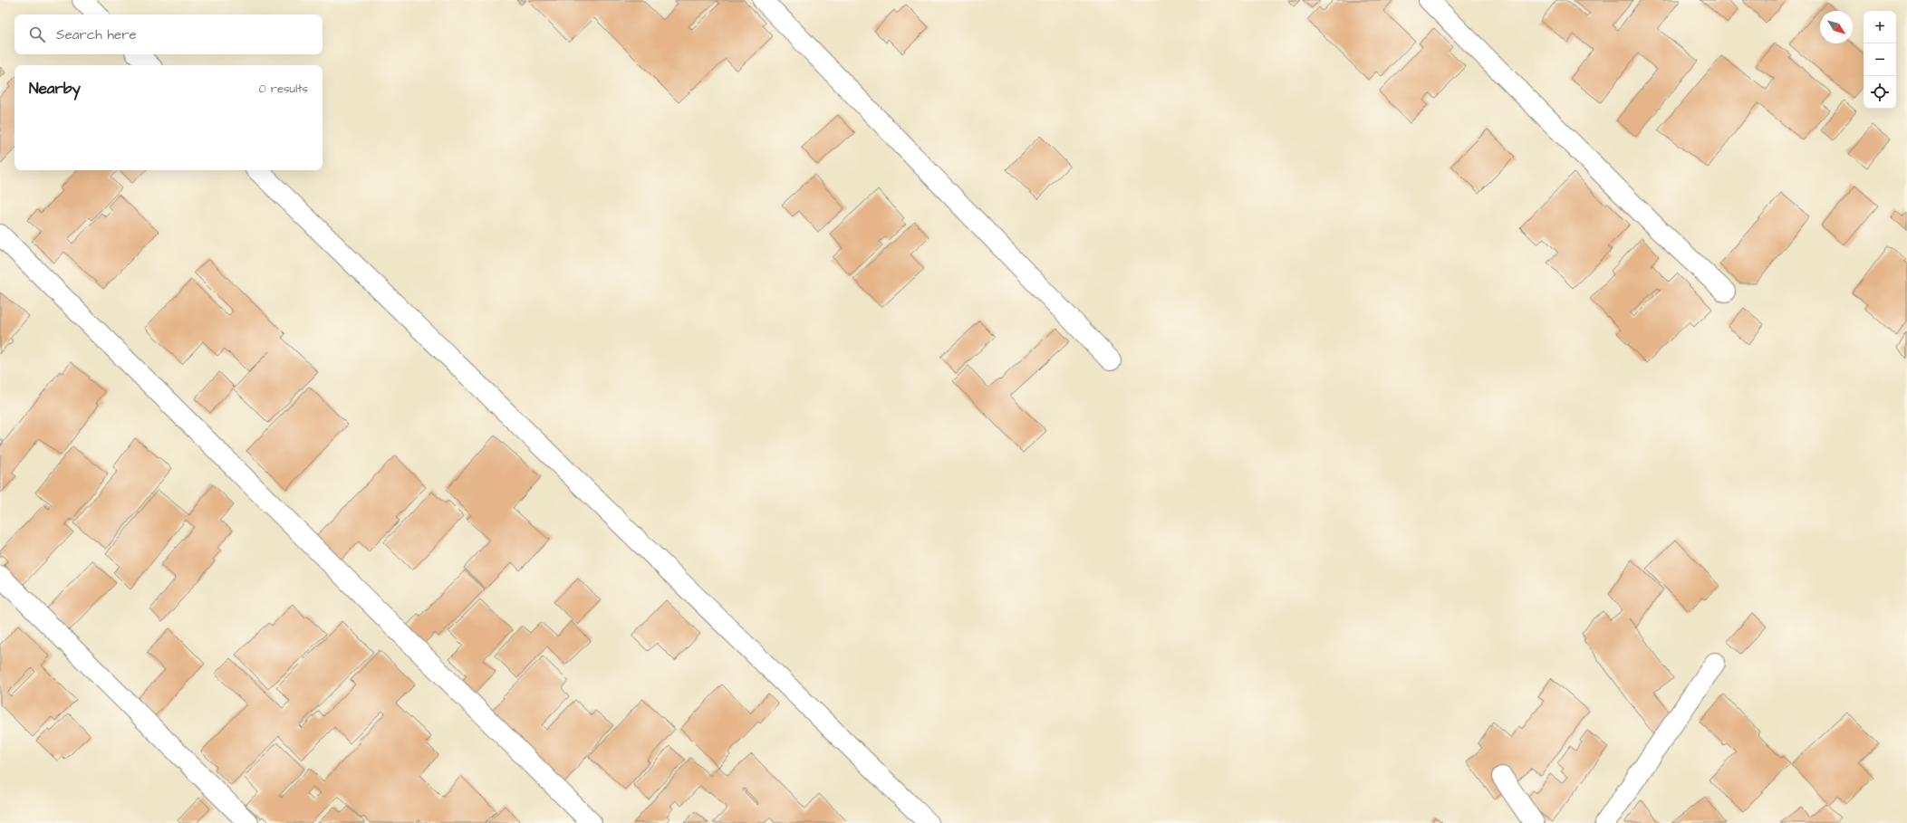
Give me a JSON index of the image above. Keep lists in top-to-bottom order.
{
  "north": "bottom right",
  "page": {
    "map_buttons": ["+", "−"],
    "search": "Search here",
    "heading": ["Nearby", "0 results"]
  }
}
